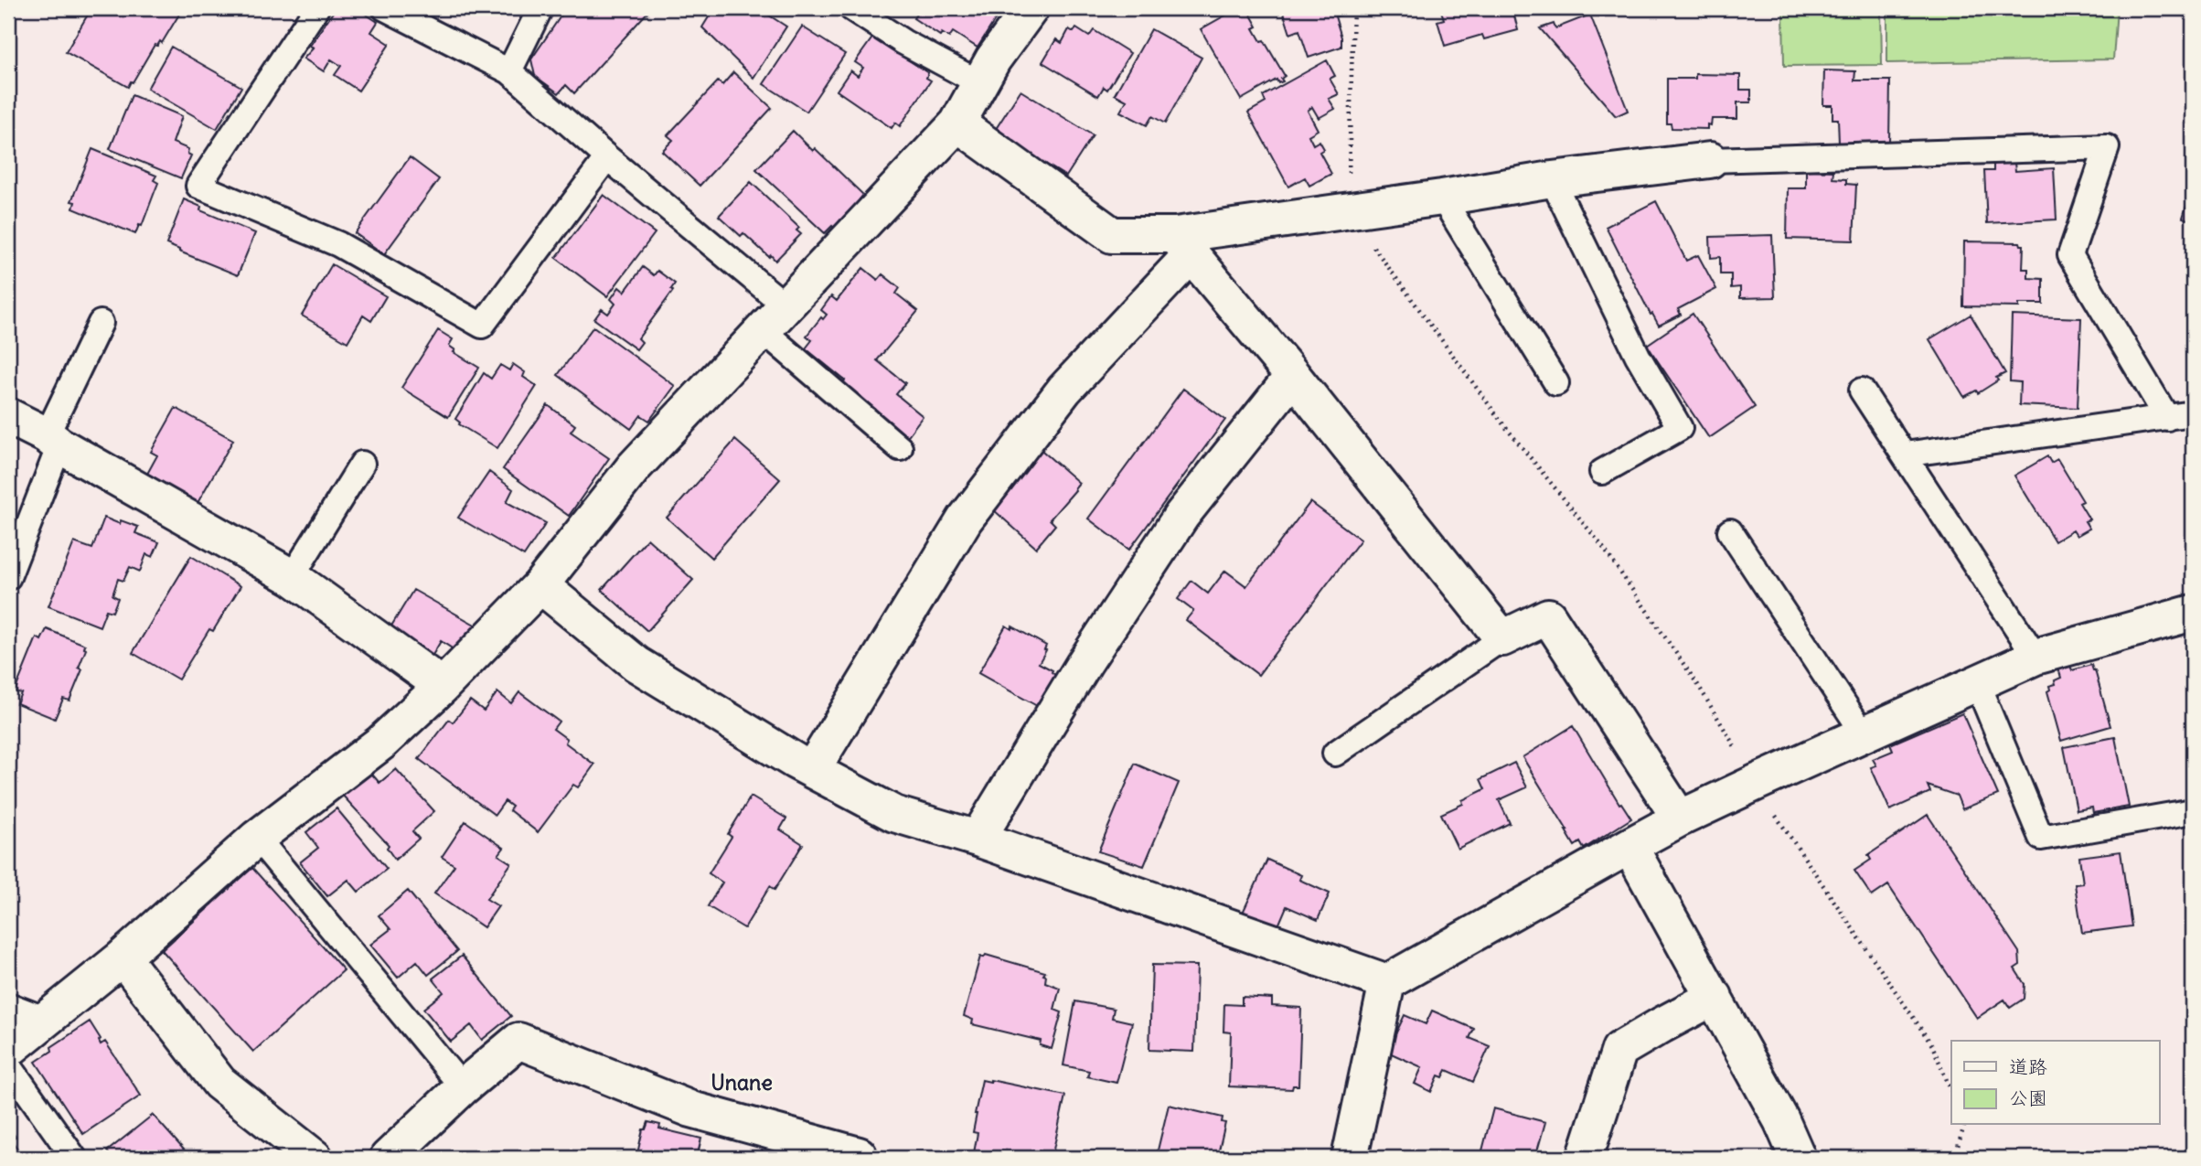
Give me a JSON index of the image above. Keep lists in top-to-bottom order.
{
  "districts": ["Unane"],
  "legend": ["道路", "公園"]
}
